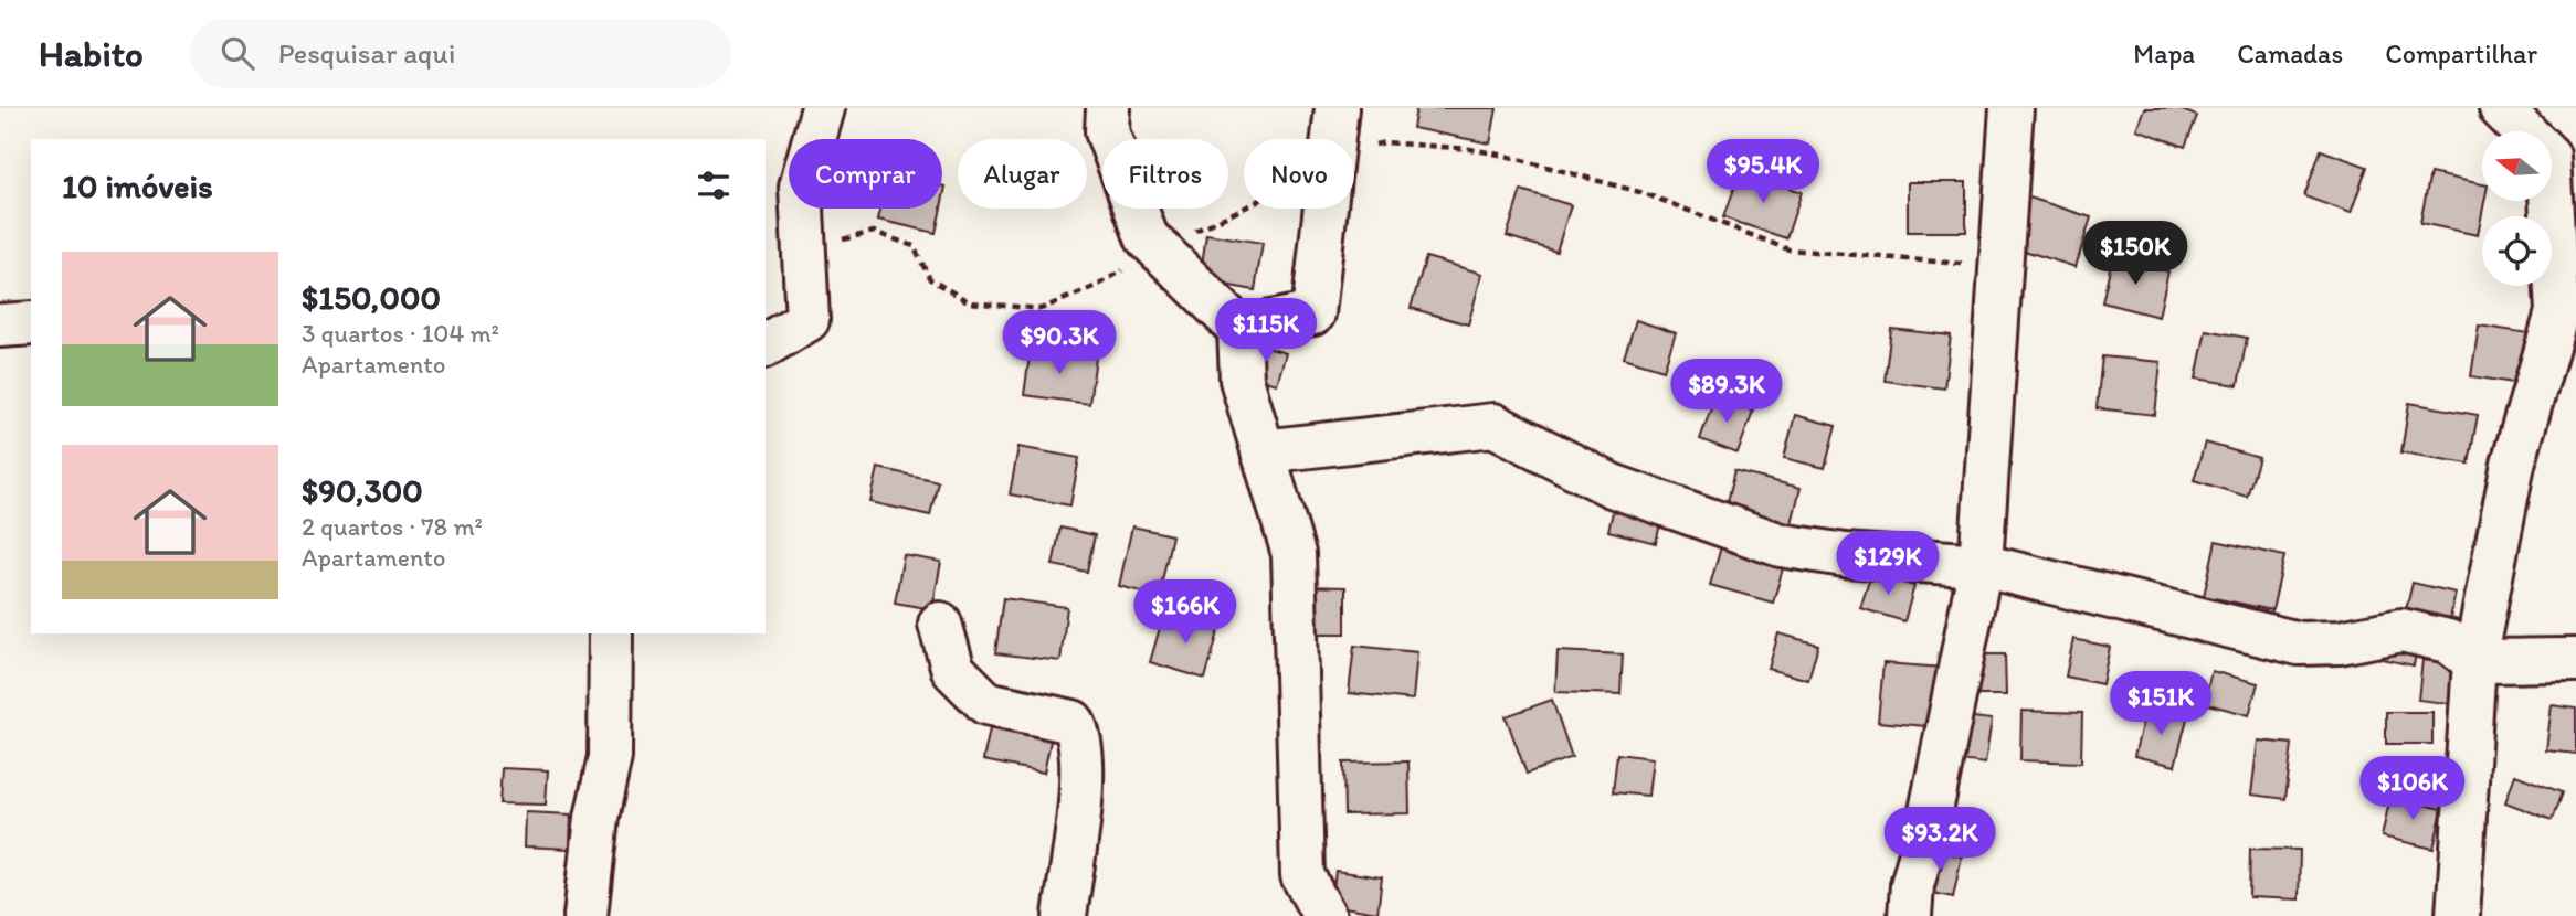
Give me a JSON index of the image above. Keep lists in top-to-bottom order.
{
  "north": "left",
  "page": {
    "header": "Habito",
    "search": "Pesquisar aqui",
    "nav": ["Mapa", "Camadas", "Compartilhar"],
    "price": [
      "$95.4K",
      "$150K",
      "$115K",
      "$90.3K",
      "$89.3K",
      "$129K",
      "$166K",
      "$151K",
      "$106K",
      "$93.2K"
    ],
    "chip": [
      "Comprar",
      "Alugar",
      "Filtros",
      "Novo"
    ],
    "heading": "10 imóveis",
    "list": [
      {
        "name": "$150,000",
        "note": "3 quartos · 104 m² · Apartamento"
      },
      {
        "name": "$90,300",
        "note": "2 quartos · 78 m² · Apartamento"
      }
    ]
  }
}
